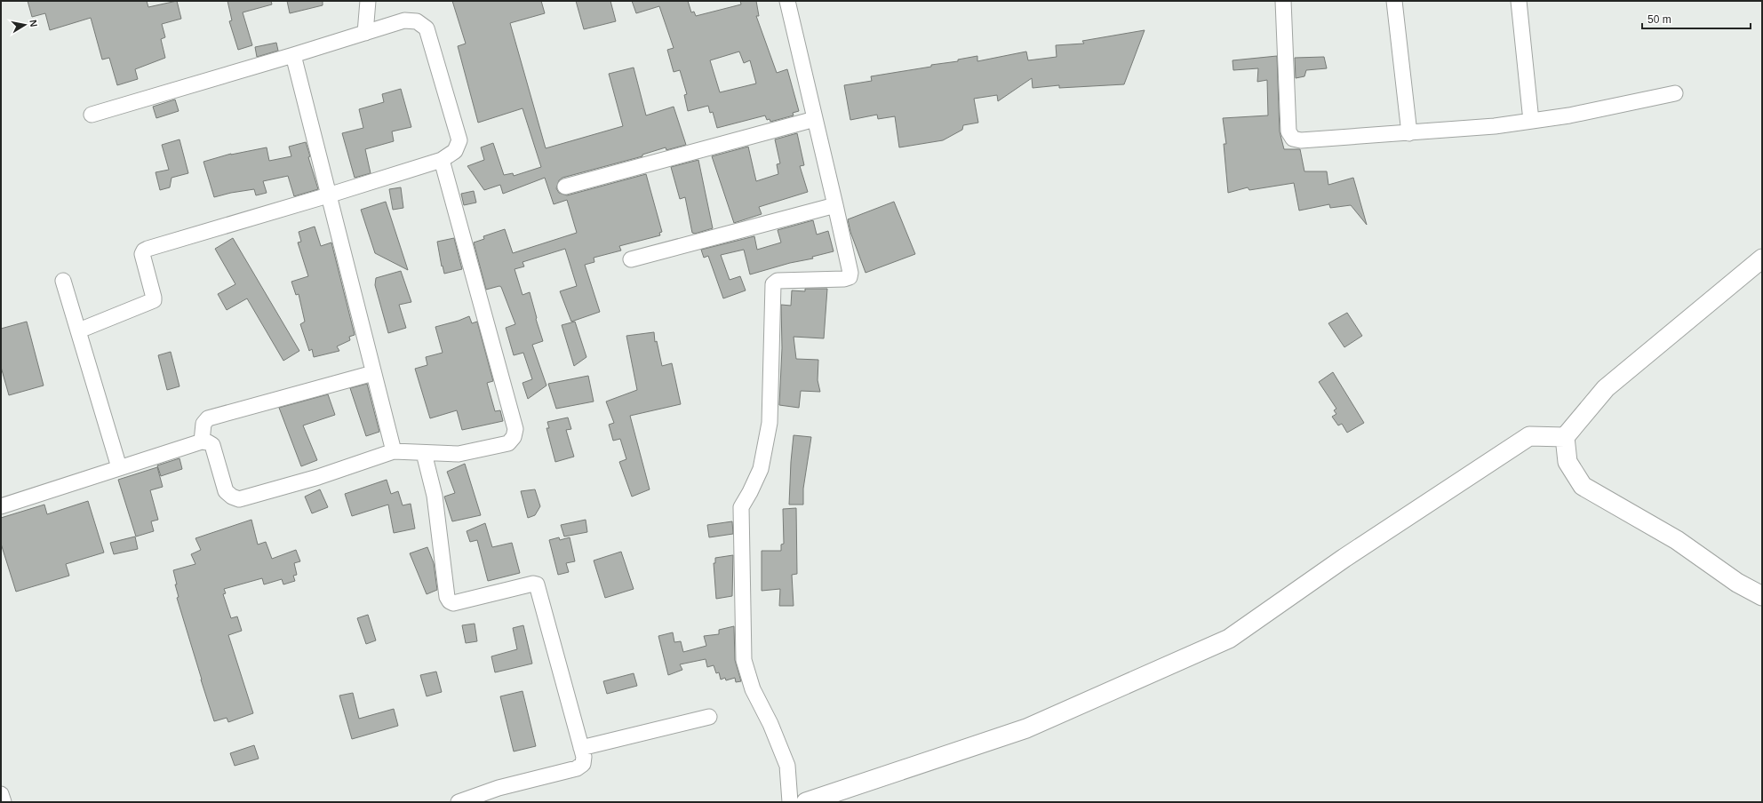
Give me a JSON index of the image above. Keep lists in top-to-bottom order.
{
  "scale_bar": "50 m",
  "north": "right"
}
